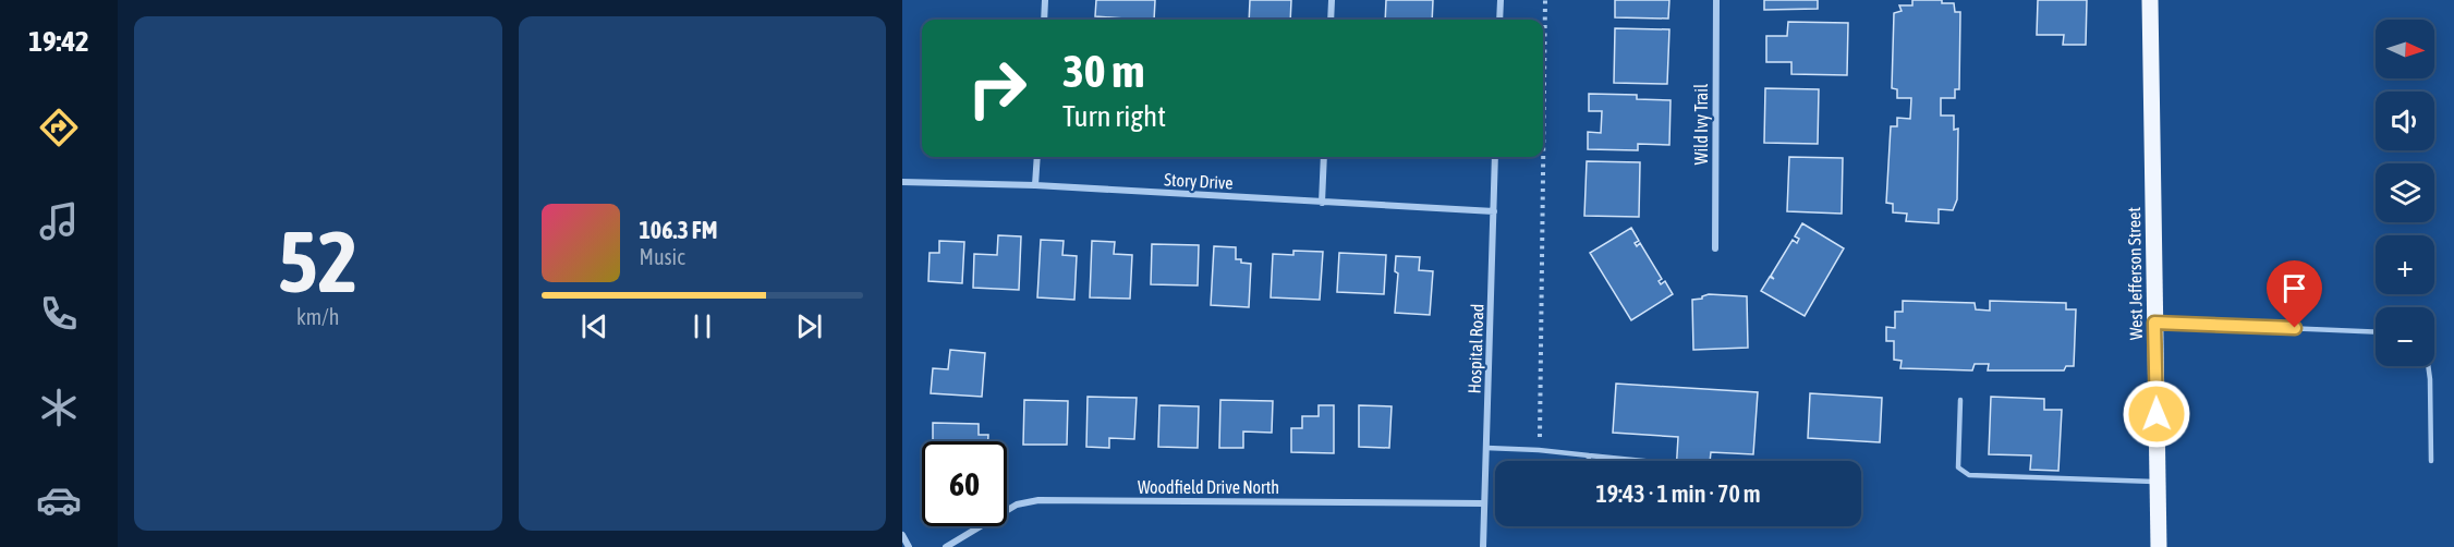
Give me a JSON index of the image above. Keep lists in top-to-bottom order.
{
  "streets": {
    "main road": ["West Jefferson Street"],
    "street": [
      "Wild Ivy Trail",
      "Story Drive",
      "Hospital Road",
      "Woodfield Drive North"
    ]
  },
  "crossings": [
    ["Story Drive", "Hospital Road"],
    ["Hospital Road", "Woodfield Drive North"]
  ],
  "north": "right",
  "page": {
    "tabs": "19:42",
    "tile": ["52", "km/h"],
    "map_buttons": ["+", "−"],
    "turn": ["30 m", "Turn right"],
    "song": ["106.3 FM", "Music"],
    "limit": "60",
    "trip": "19:43 · 1 min · 70 m"
  }
}
